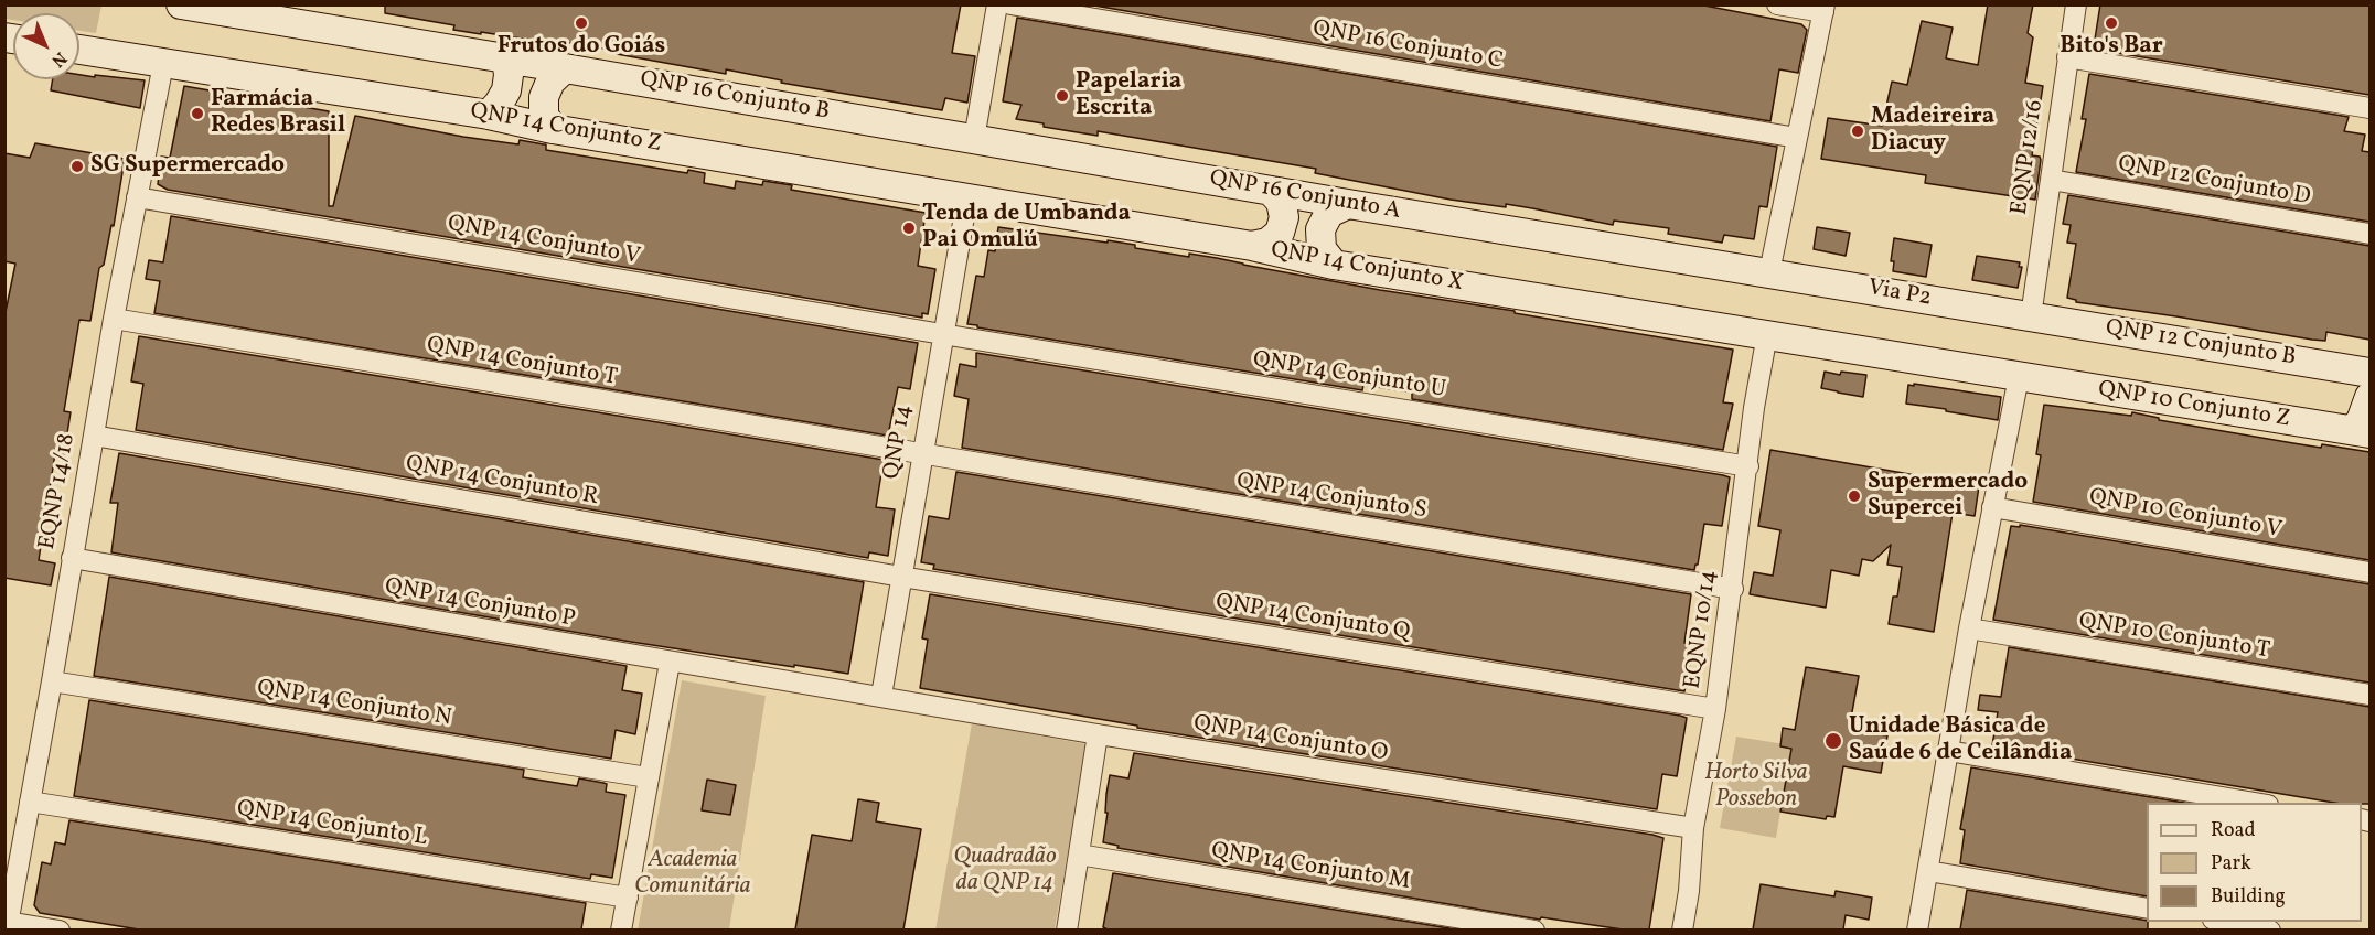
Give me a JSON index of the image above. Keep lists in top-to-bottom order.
{
  "streets": {
    "street": [
      "QNP 16 Conjunto C",
      "QNP 16 Conjunto B",
      "QNP 14 Conjunto Z",
      "EQNP 12/16",
      "QNP 12 Conjunto D",
      "QNP 16 Conjunto A",
      "QNP 14 Conjunto V",
      "QNP 14 Conjunto X",
      "Via P2",
      "QNP 12 Conjunto B",
      "QNP 14 Conjunto T",
      "QNP 14 Conjunto U",
      "QNP 10 Conjunto Z",
      "QNP 14",
      "QNP 14 Conjunto R",
      "EQNP 14/18",
      "QNP 14 Conjunto S",
      "QNP 10 Conjunto V",
      "QNP 14 Conjunto P",
      "QNP 14 Conjunto Q",
      "EQNP 10/14",
      "QNP 10 Conjunto T",
      "QNP 14 Conjunto N",
      "QNP 14 Conjunto O",
      "QNP 14 Conjunto L",
      "QNP 14 Conjunto M"
    ]
  },
  "crossings": [
    ["QNP 16 Conjunto B", "QNP 16 Conjunto A"],
    ["QNP 14 Conjunto Z", "QNP 14 Conjunto X"],
    ["QNP 14 Conjunto Z", "QNP 14"],
    ["QNP 14 Conjunto Z", "EQNP 14/18"],
    ["EQNP 12/16", "QNP 12 Conjunto D"],
    ["EQNP 12/16", "Via P2"],
    ["EQNP 12/16", "QNP 12 Conjunto B"],
    ["QNP 16 Conjunto A", "Via P2"],
    ["QNP 14 Conjunto V", "QNP 14 Conjunto U"],
    ["QNP 14 Conjunto V", "QNP 14"],
    ["QNP 14 Conjunto V", "EQNP 14/18"],
    ["QNP 14 Conjunto X", "QNP 14"],
    ["QNP 14 Conjunto X", "EQNP 10/14"],
    ["Via P2", "QNP 12 Conjunto B"],
    ["QNP 14 Conjunto T", "QNP 14"],
    ["QNP 14 Conjunto T", "EQNP 14/18"],
    ["QNP 14 Conjunto T", "QNP 14 Conjunto S"],
    ["QNP 14 Conjunto U", "QNP 14"],
    ["QNP 14 Conjunto U", "EQNP 10/14"],
    ["QNP 14", "QNP 14 Conjunto R"],
    ["QNP 14", "QNP 14 Conjunto S"],
    ["QNP 14", "QNP 14 Conjunto P"],
    ["QNP 14", "QNP 14 Conjunto Q"],
    ["QNP 14", "QNP 14 Conjunto O"],
    ["QNP 14 Conjunto R", "EQNP 14/18"],
    ["QNP 14 Conjunto R", "QNP 14 Conjunto Q"],
    ["EQNP 14/18", "QNP 14 Conjunto P"],
    ["EQNP 14/18", "QNP 14 Conjunto N"],
    ["EQNP 14/18", "QNP 14 Conjunto L"],
    ["QNP 14 Conjunto S", "EQNP 10/14"],
    ["QNP 14 Conjunto P", "QNP 14 Conjunto O"],
    ["QNP 14 Conjunto Q", "EQNP 10/14"],
    ["EQNP 10/14", "QNP 14 Conjunto O"]
  ],
  "parks": ["Horto Silva Possebon", "Quadradão da QNP 14", "Academia Comunitária"],
  "places": [
    "Frutos do Goiás",
    "Bito's Bar",
    "Papelaria Escrita",
    "Farmácia Redes Brasil",
    "Madeireira Diacuy",
    "SG Supermercado",
    "Tenda de Umbanda Pai Omulú",
    "Supermercado Supercei",
    "Unidade Básica de Saúde 6 de Ceilândia"
  ],
  "legend": ["Road", "Park", "Building"],
  "north": "bottom right"
}
